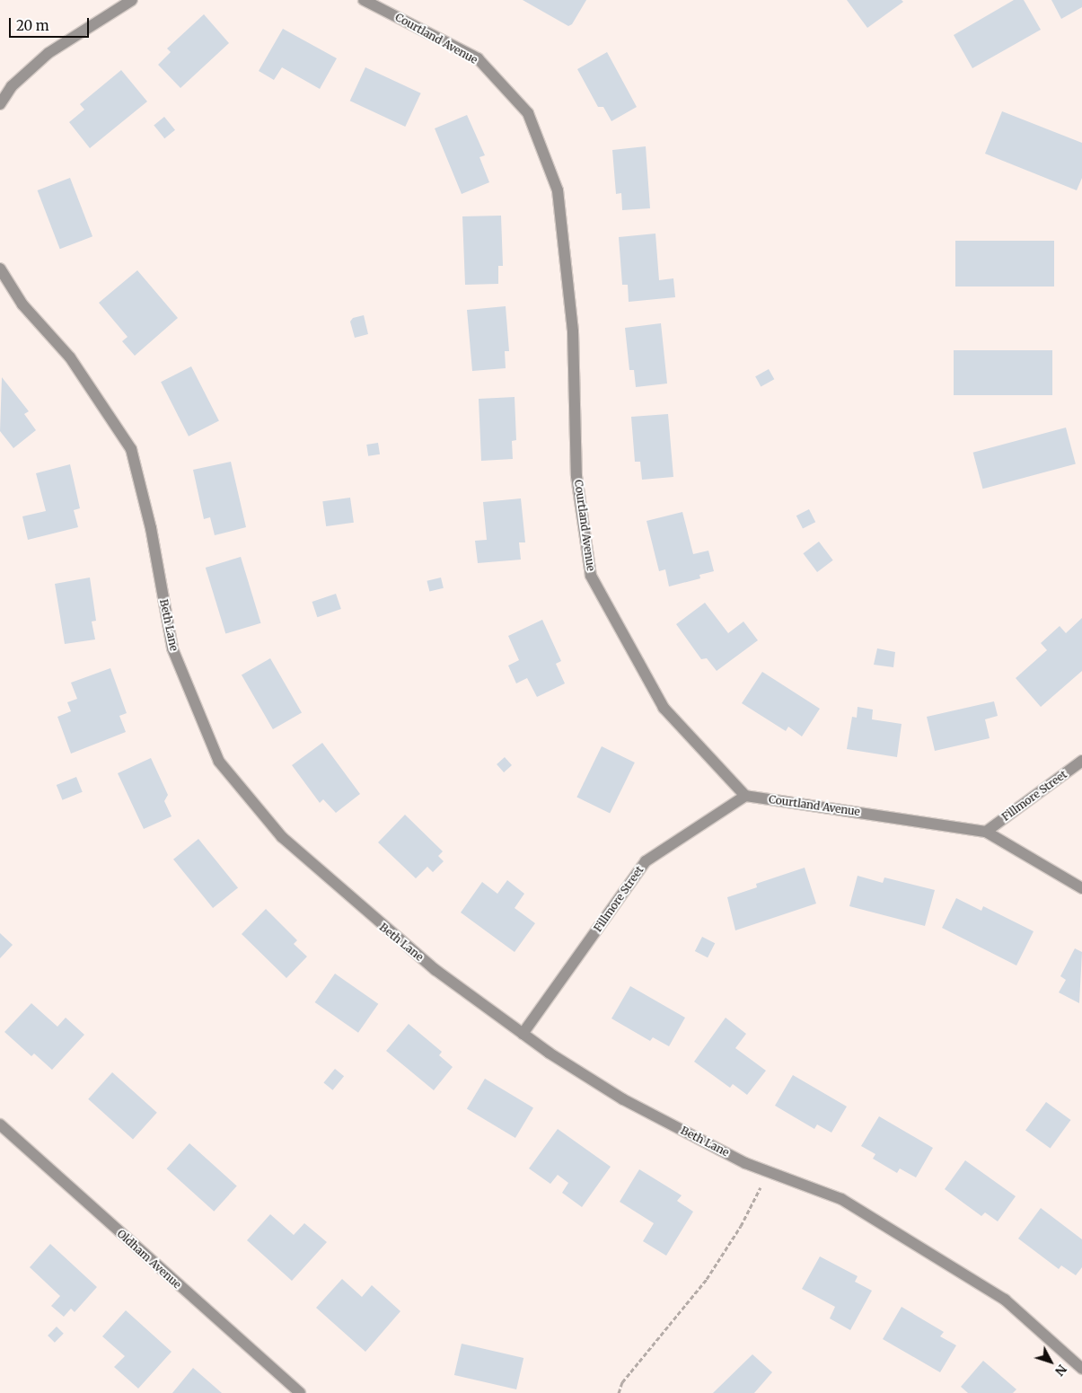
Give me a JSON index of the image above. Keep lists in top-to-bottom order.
{
  "streets": {
    "street": [
      "Courtland Avenue",
      "Beth Lane",
      "Fillmore Street",
      "Oldham Avenue"
    ]
  },
  "crossings": [
    ["Courtland Avenue", "Fillmore Street"],
    ["Beth Lane", "Fillmore Street"]
  ],
  "scale_bar": "20 m",
  "north": "bottom right"
}
